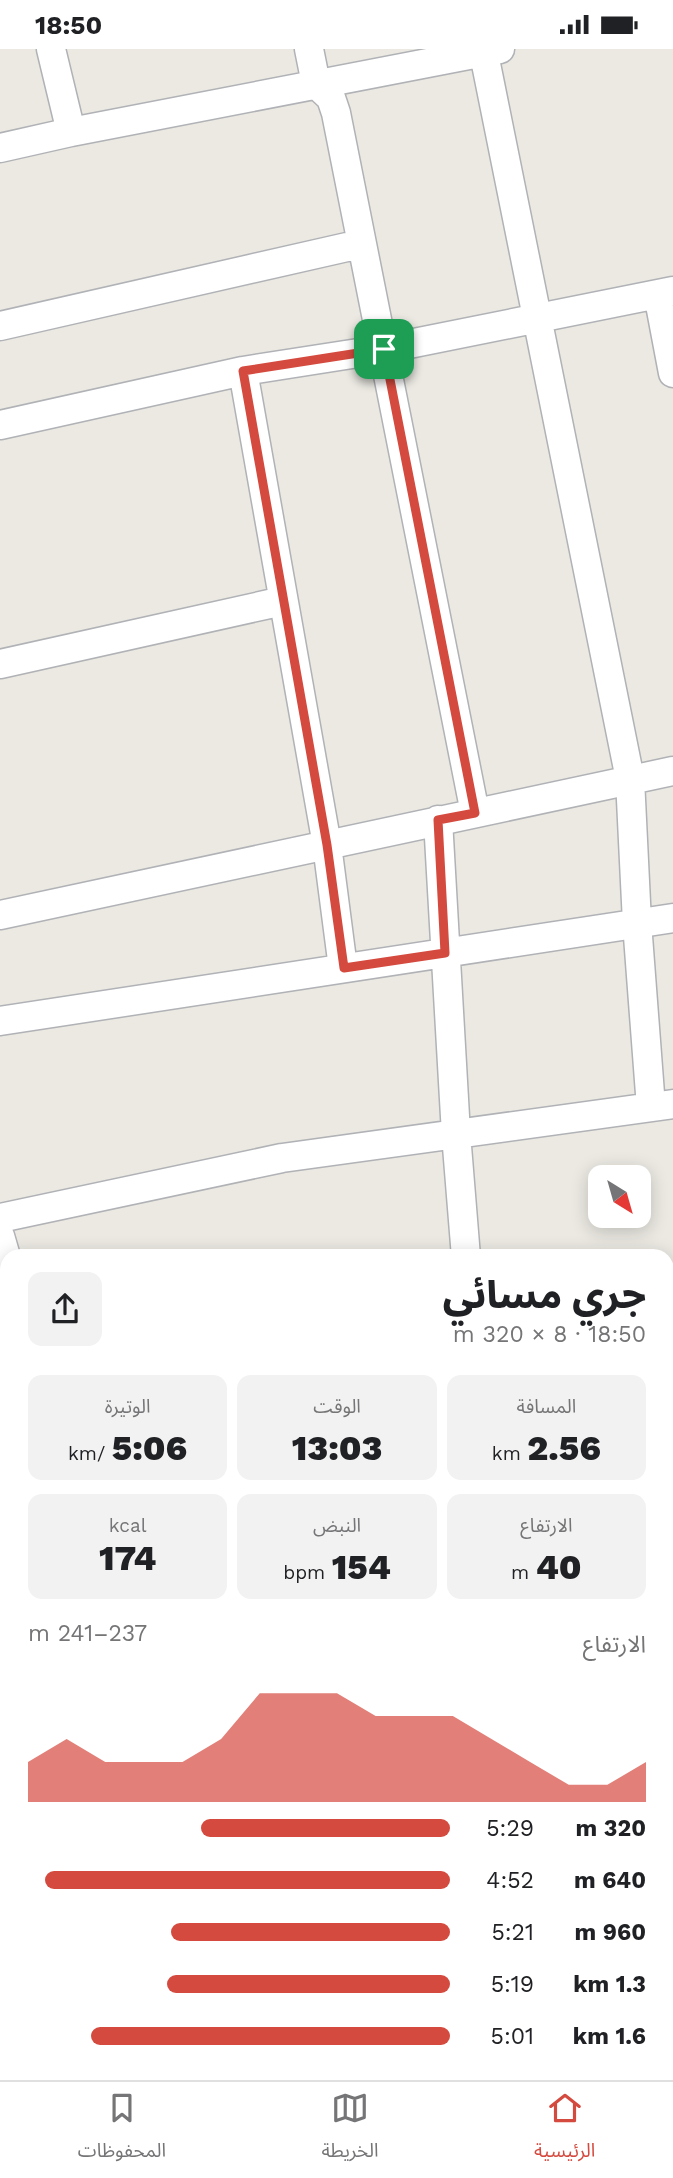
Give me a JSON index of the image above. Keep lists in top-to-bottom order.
{
  "north": "bottom right",
  "page": {
    "status": "18:50",
    "heading": ["جري مسائي", "18:50 · 8 × 320 m"],
    "stats": [
      ["المسافة", "2.56 km"],
      ["الوقت", "13:03"],
      ["الوتيرة", "5:06 /km"],
      ["الارتفاع", "40 m"],
      ["النبض", "154 bpm"],
      ["kcal", "174"]
    ],
    "chart": ["الارتفاع", "237–241 m"],
    "list": [
      {
        "name": "320 m",
        "note": "5:29"
      },
      {
        "name": "640 m",
        "note": "4:52"
      },
      {
        "name": "960 m",
        "note": "5:21"
      },
      {
        "name": "1.3 km",
        "note": "5:19"
      },
      {
        "name": "1.6 km",
        "note": "5:01"
      }
    ],
    "tabs": ["الرئيسية", "الخريطة", "المحفوظات"]
  }
}
